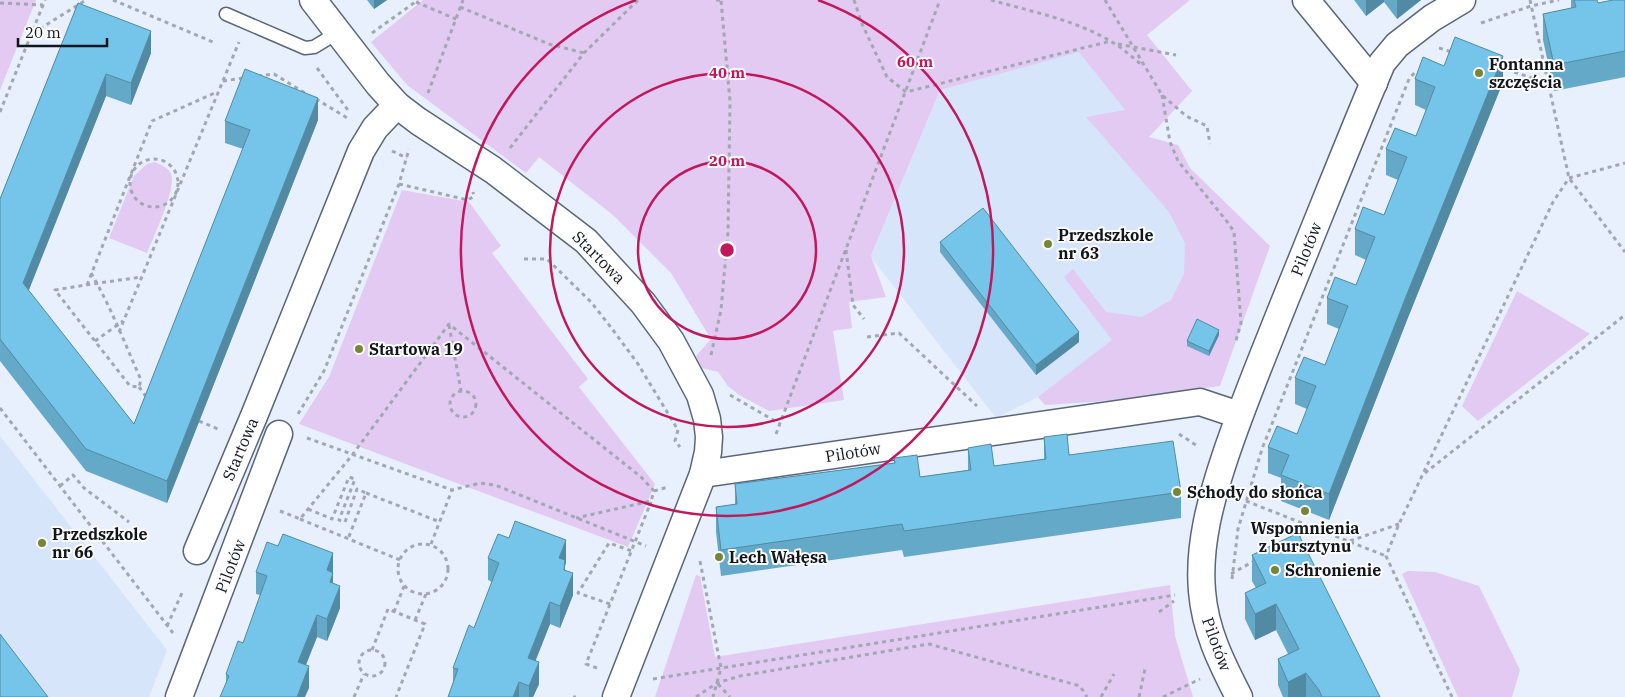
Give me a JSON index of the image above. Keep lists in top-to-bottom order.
{
  "streets": {
    "street": ["Pilotów", "Startowa"]
  },
  "crossings": [
    ["Pilotów", "Startowa"]
  ],
  "places": [
    "Fontanna szczęścia",
    "Przedszkole nr 63",
    "Startowa 19",
    "Schody do słońca",
    "Wspomnienia z bursztynu",
    "Przedszkole nr 66",
    "Lech Wałęsa",
    "Schronienie"
  ],
  "scale_bar": "20 m",
  "rings": ["60 m", "40 m", "20 m"]
}
